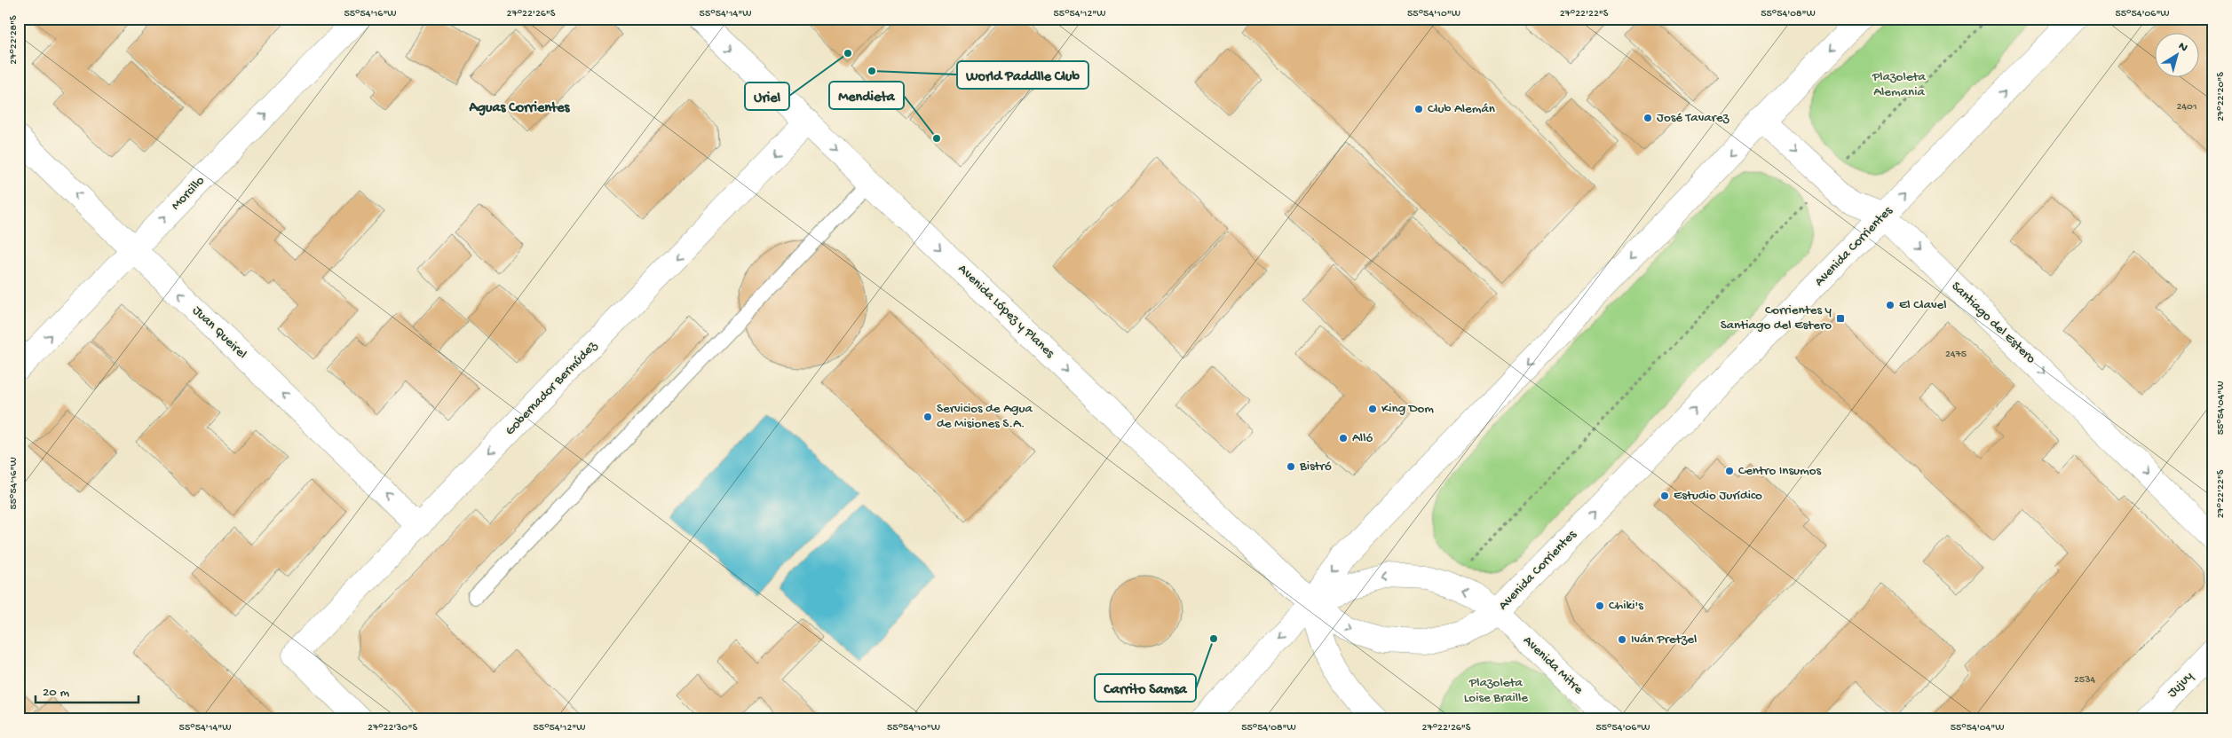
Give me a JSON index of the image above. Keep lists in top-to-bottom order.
{
  "streets": {
    "main road": [
      "Morcillo",
      "Avenida Corrientes",
      "Avenida López y Planes",
      "Santiago del Estero",
      "Juan Queirel",
      "Gobernador Bermúdez",
      "Avenida Mitre",
      "Jujuy"
    ]
  },
  "crossings": [
    ["Morcillo", "Juan Queirel"],
    ["Avenida Corrientes", "Avenida López y Planes"],
    ["Avenida Corrientes", "Santiago del Estero"],
    ["Avenida Corrientes", "Avenida Mitre"],
    ["Avenida López y Planes", "Gobernador Bermúdez"],
    ["Avenida López y Planes", "Avenida Mitre"],
    ["Juan Queirel", "Gobernador Bermúdez"]
  ],
  "one_way": [
    "Morcillo",
    "Avenida López y Planes",
    "Santiago del Estero",
    "Juan Queirel",
    "Gobernador Bermúdez",
    "Avenida Mitre"
  ],
  "districts": ["Aguas Corrientes"],
  "parks": ["Plazoleta Alemania", "Plazoleta Loise Braille"],
  "places": {
    "other": [
      "Uriel",
      "World Paddlle Club",
      "Club Alemán",
      "José Tavarez",
      "Mendieta",
      "El Clavel",
      "King Dom",
      "Servicios de Agua de Misiones S.A.",
      "Alló",
      "Bistró",
      "Centro Insumos",
      "Estudio Jurídico",
      "Chiki's",
      "Carrito Samsa",
      "Iván Pretzel"
    ],
    "transit": ["Corrientes y Santiago del Estero"]
  },
  "house_numbers": ["2401", "2475", "2534"],
  "scale_bar": "20 m",
  "north": "top right",
  "coordinates": [
    "55°54'16\"W",
    "27°22'26\"S",
    "55°54'14\"W",
    "55°54'12\"W",
    "55°54'10\"W",
    "27°22'22\"S",
    "55°54'08\"W",
    "55°54'06\"W",
    "27°22'28\"S",
    "27°22'20\"S",
    "55°54'04\"W",
    "27°22'30\"S"
  ]
}
